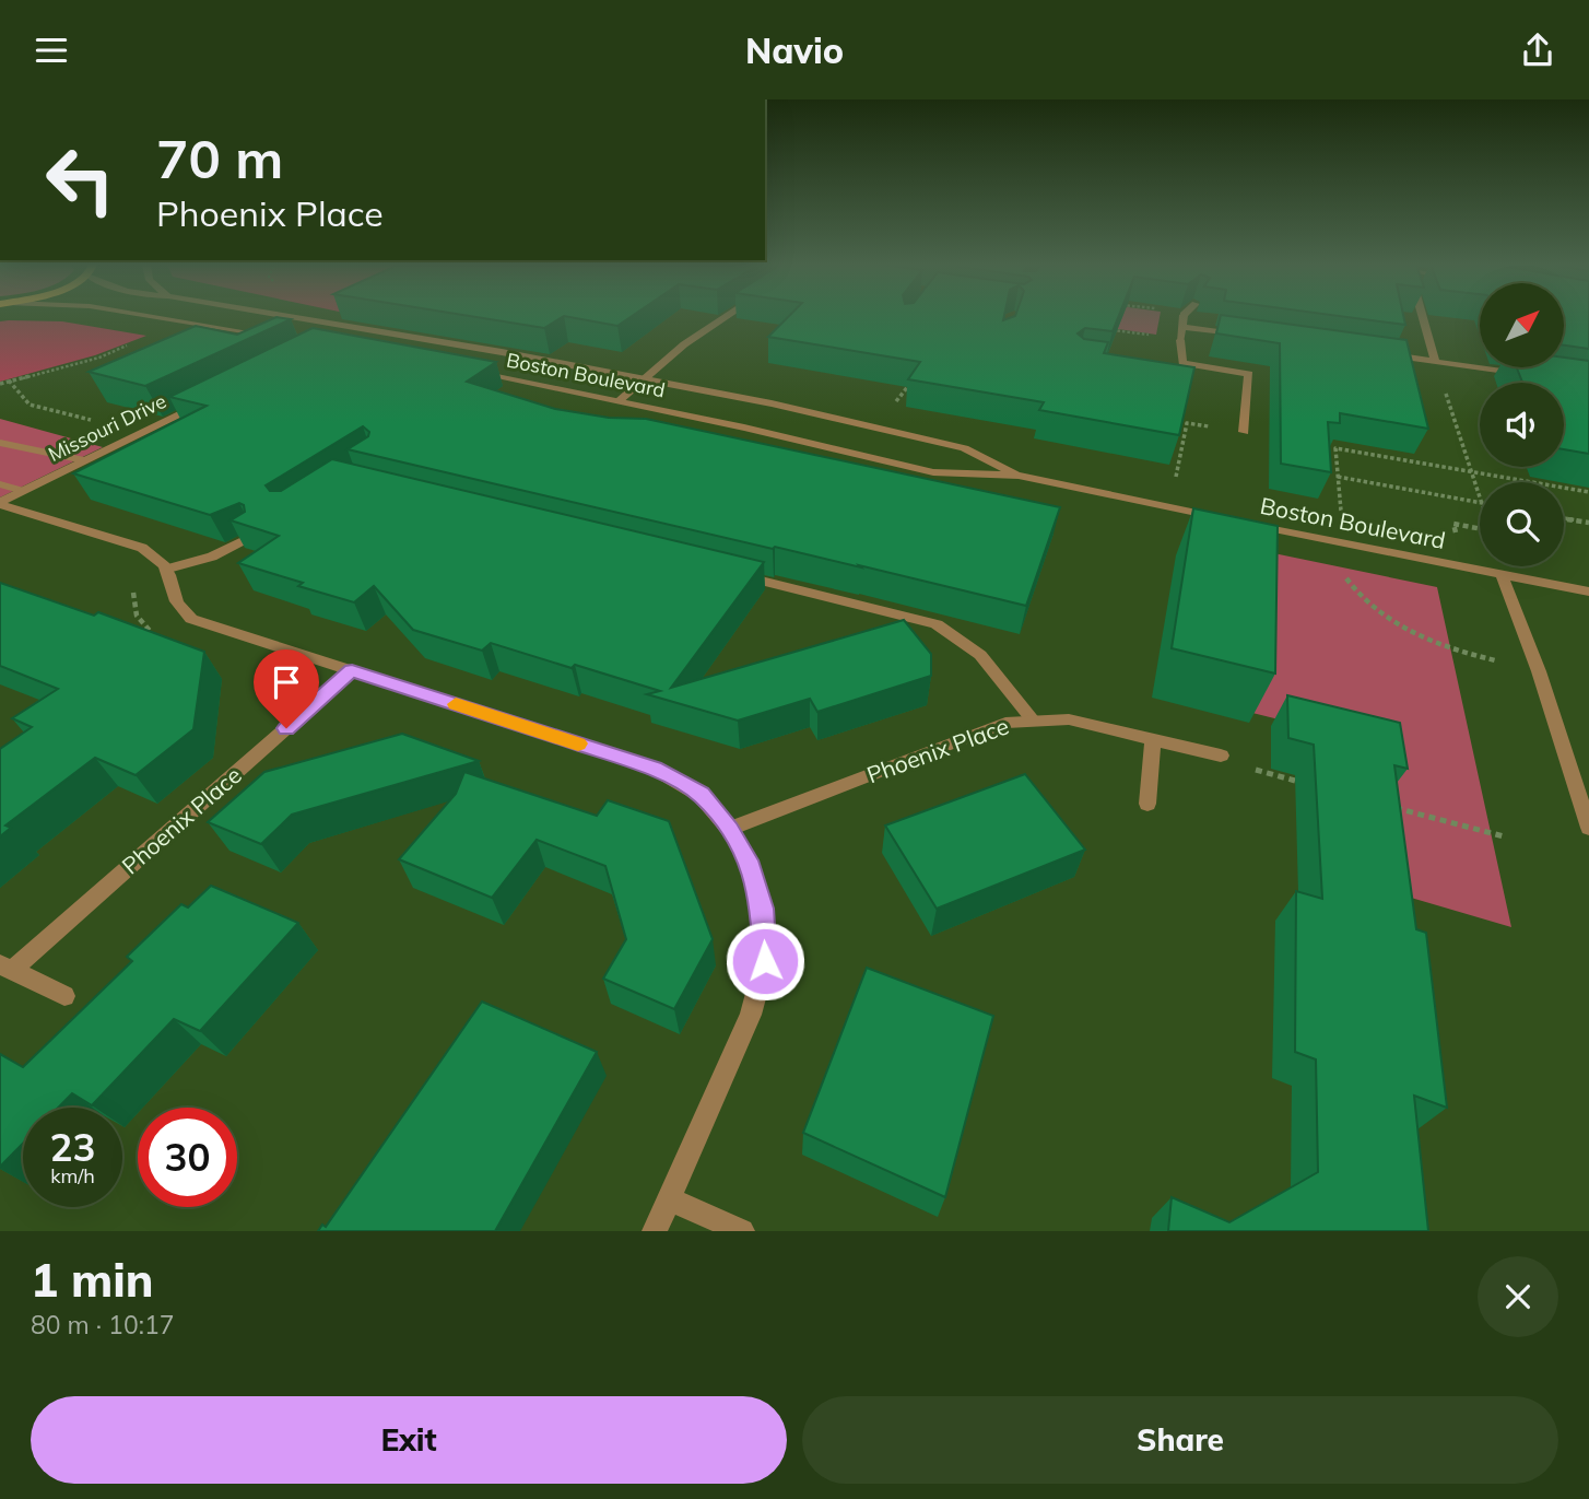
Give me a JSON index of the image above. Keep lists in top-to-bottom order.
{
  "streets": {
    "street": ["Boston Boulevard", "Missouri Drive", "Phoenix Place"]
  },
  "north": "top right",
  "page": {
    "header": "Navio",
    "turn": ["70 m", "Phoenix Place"],
    "speed": "23 km/h",
    "limit": "30",
    "heading": ["1 min", "80 m · 10:17"],
    "buttons": ["Exit", "Share"]
  }
}
